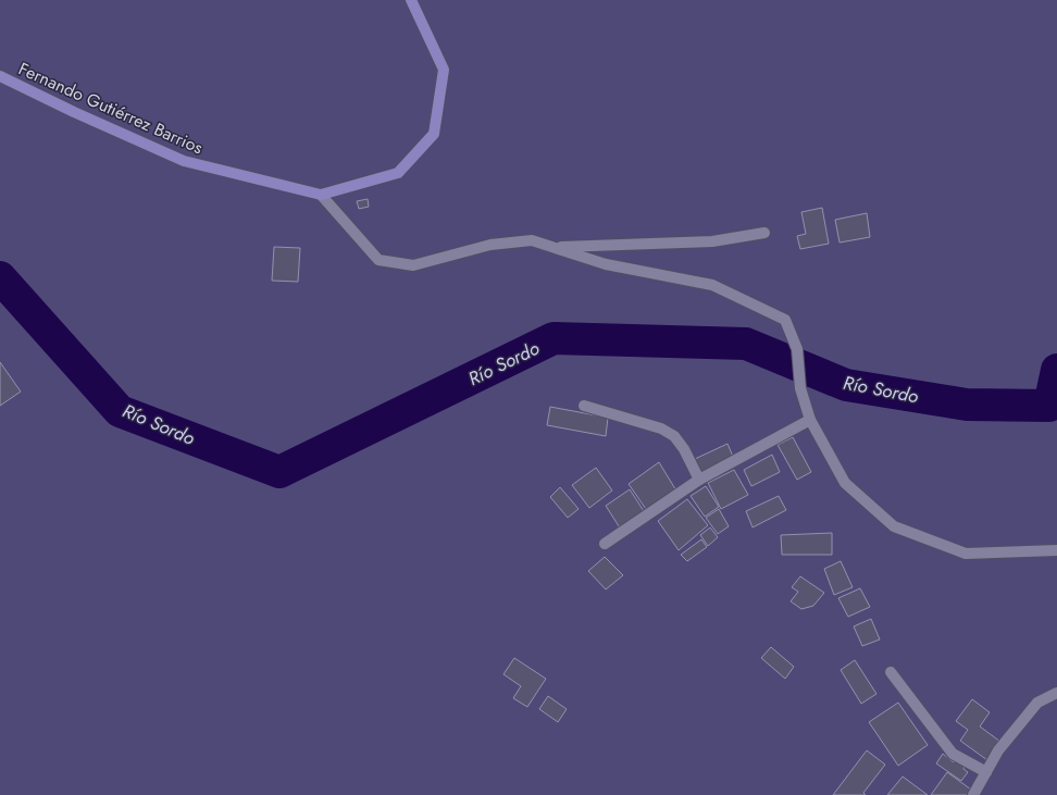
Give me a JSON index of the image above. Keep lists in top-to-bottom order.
{
  "streets": {
    "main road": ["Fernando Gutiérrez Barrios"]
  },
  "water": ["Río Sordo"]
}
